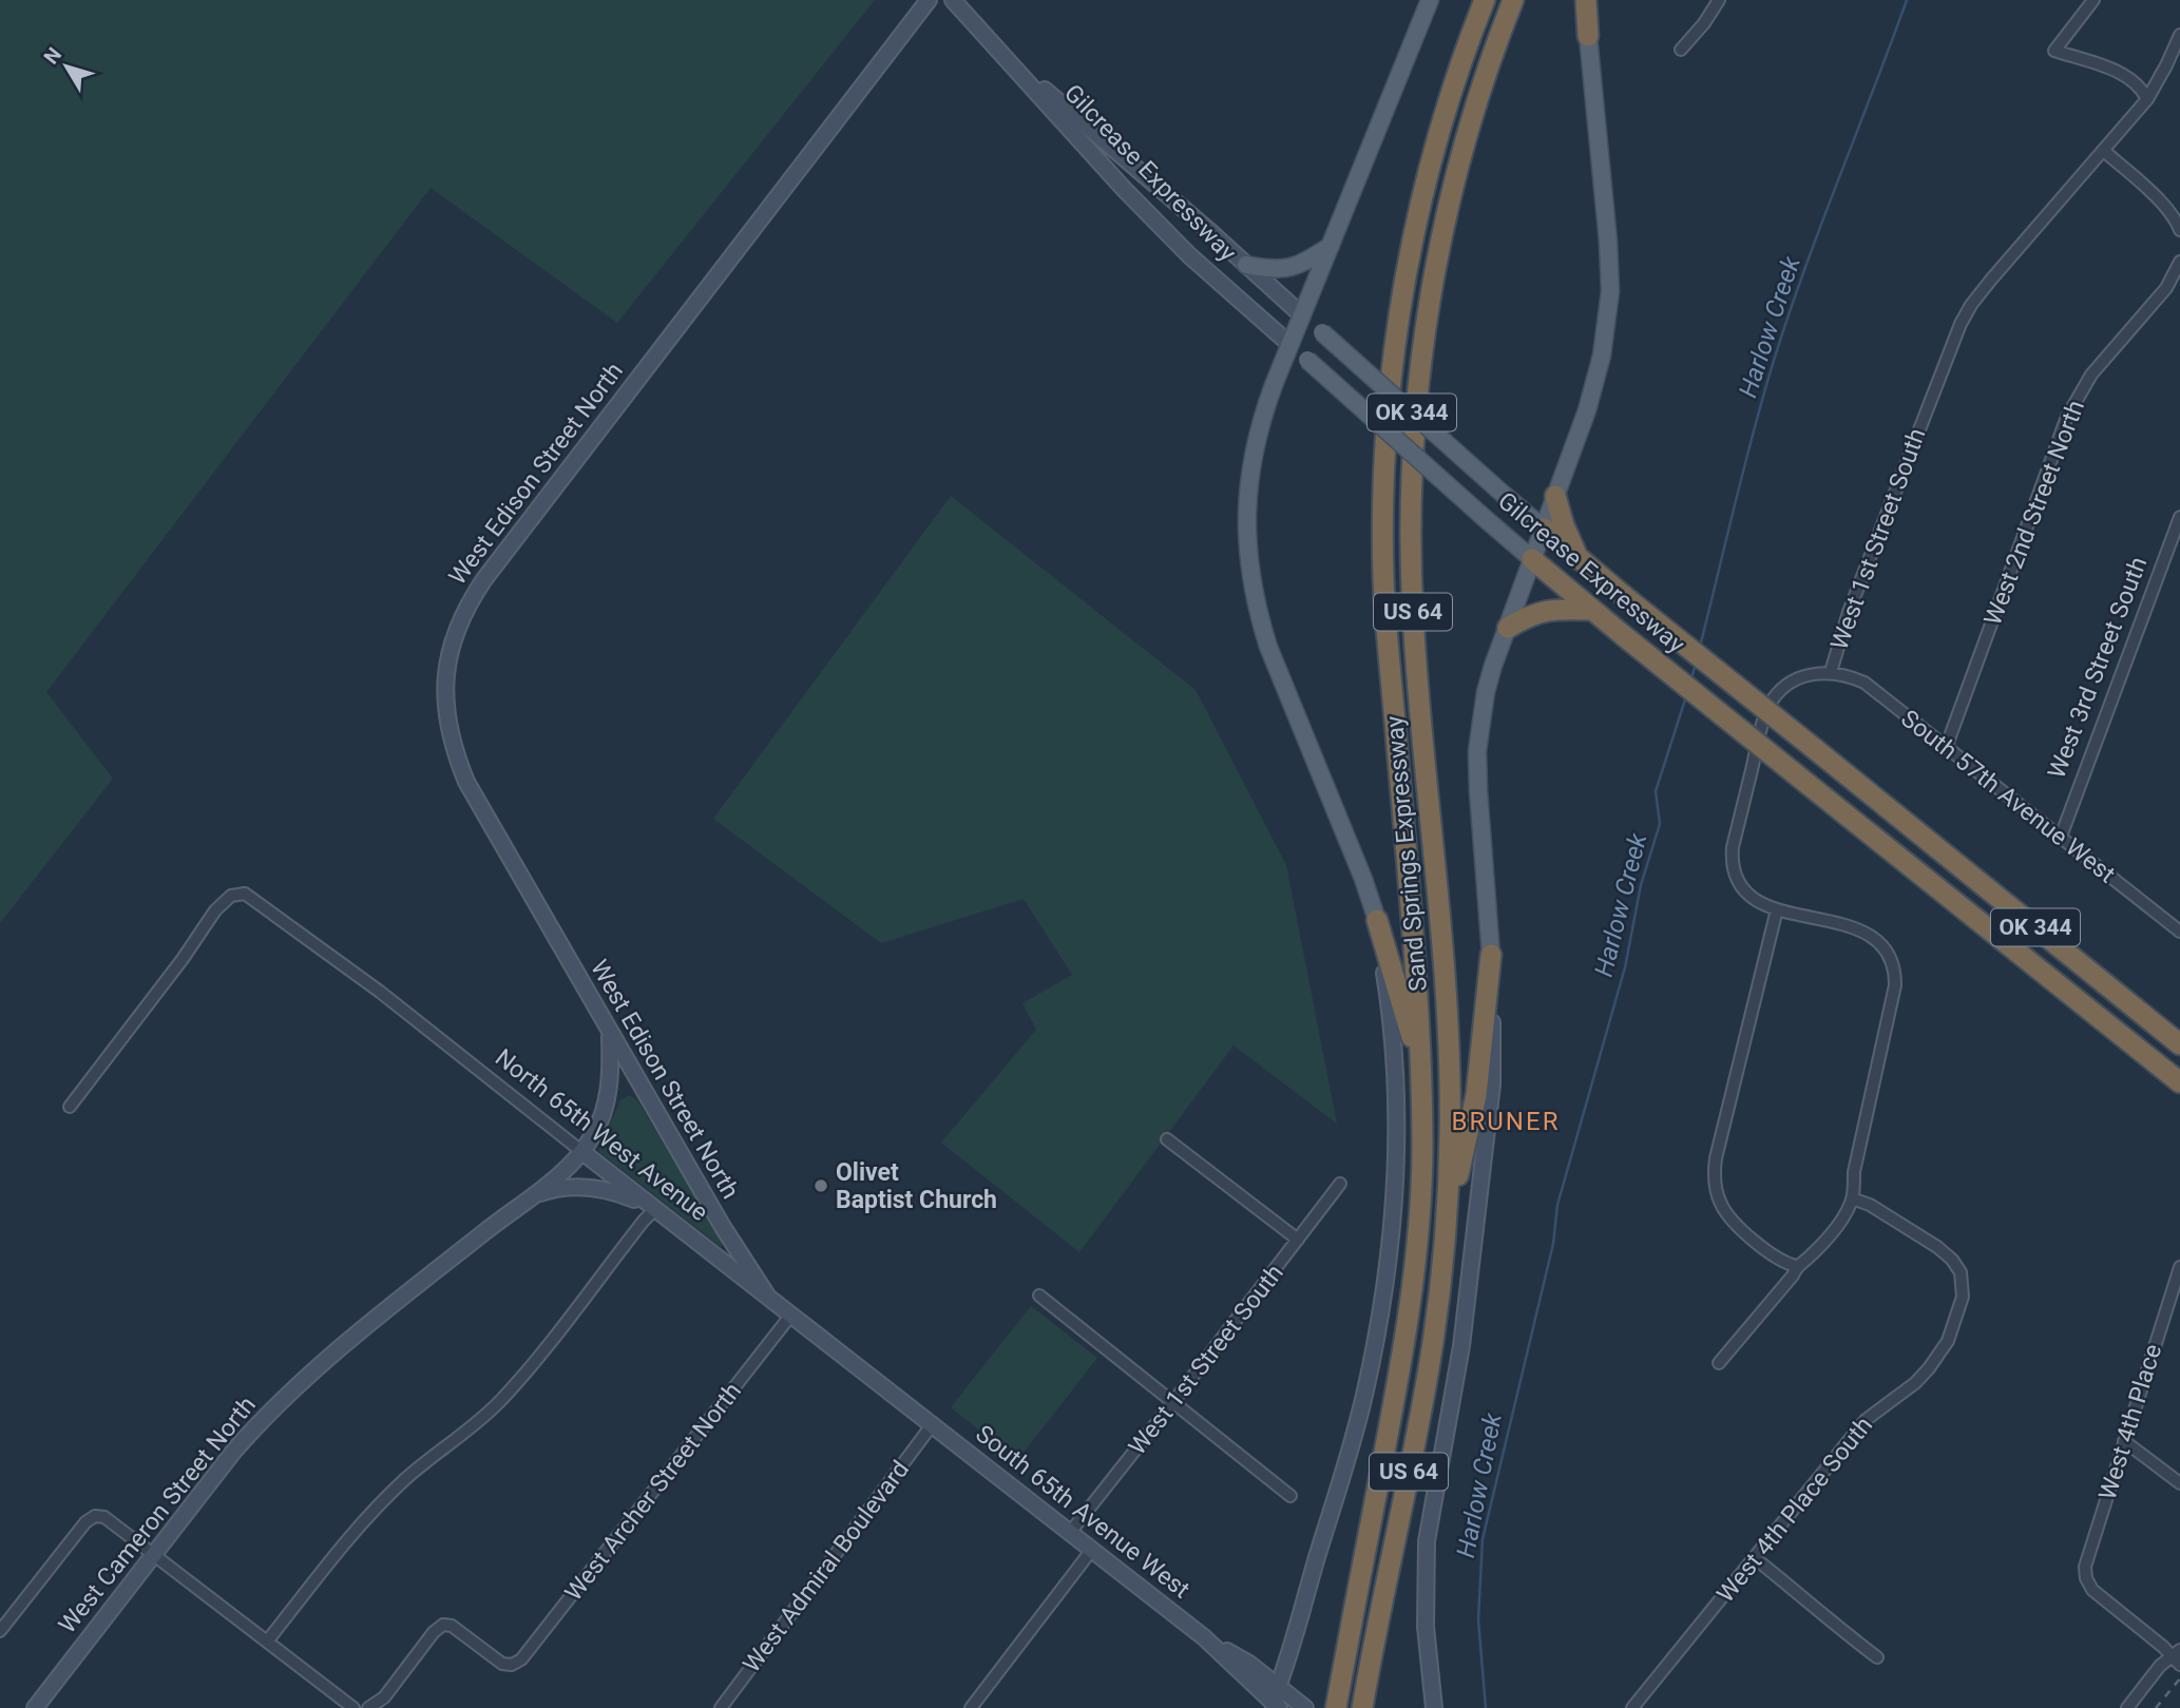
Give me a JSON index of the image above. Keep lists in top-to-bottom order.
{
  "streets": {
    "highway": [
      "Gilcrease Expressway",
      "OK 344",
      "US 64",
      "Sand Springs Expressway"
    ],
    "street": [
      "West Edison Street North",
      "West 2nd Street North",
      "West 1st Street South",
      "West 3rd Street South",
      "South 57th Avenue West",
      "North 65th West Avenue",
      "West 4th Place",
      "West Archer Street North",
      "West 4th Place South",
      "South 65th Avenue West",
      "West Cameron Street North",
      "West Admiral Boulevard"
    ]
  },
  "crossings": [
    ["West Edison Street North", "North 65th West Avenue"],
    ["West Edison Street North", "West Cameron Street North"],
    ["West 2nd Street North", "South 57th Avenue West"],
    ["West 1st Street South", "South 57th Avenue West"],
    ["West 1st Street South", "South 65th Avenue West"],
    ["West 3rd Street South", "South 57th Avenue West"],
    ["North 65th West Avenue", "West Archer Street North"],
    ["North 65th West Avenue", "South 65th Avenue West"],
    ["North 65th West Avenue", "West Cameron Street North"],
    ["North 65th West Avenue", "West Admiral Boulevard"],
    ["South 65th Avenue West", "West Admiral Boulevard"]
  ],
  "districts": ["BRUNER"],
  "water": ["Harlow Creek"],
  "places": ["Olivet Baptist Church"],
  "north": "top left"
}
